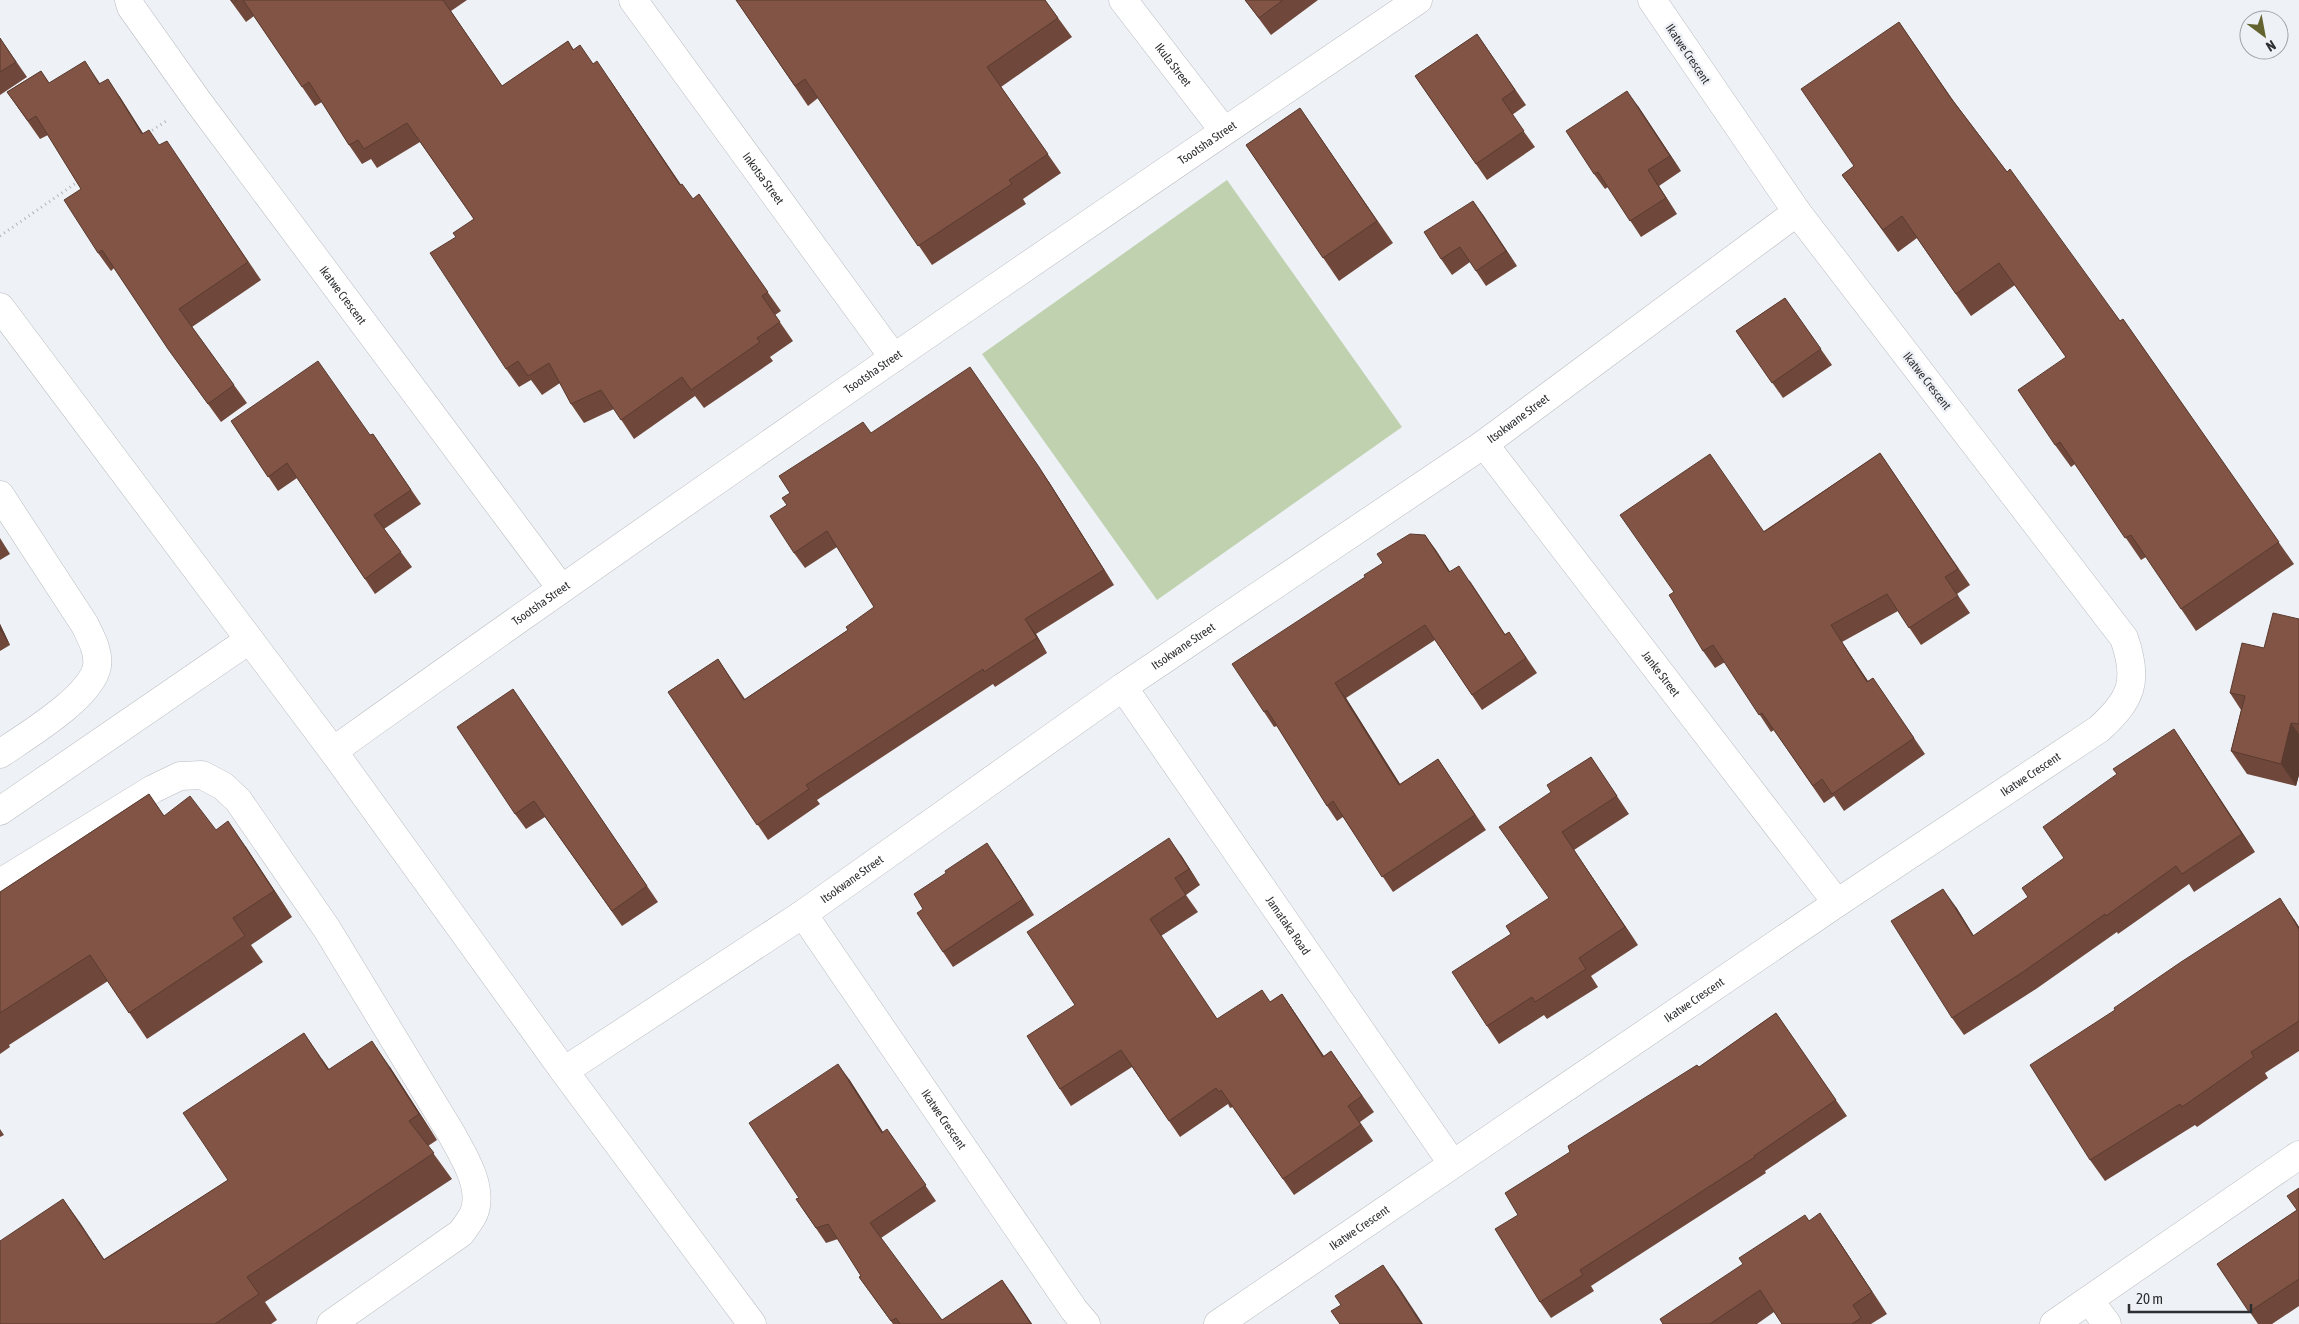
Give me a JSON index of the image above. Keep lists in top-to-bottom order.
{
  "streets": {
    "street": [
      "Ikatwe Crescent",
      "Ikula Street",
      "Tsootsha Street",
      "Inkotsa Street",
      "Itsokwane Street",
      "Janke Street",
      "Jamataka Road"
    ]
  },
  "crossings": [
    ["Ikatwe Crescent", "Tsootsha Street"],
    ["Ikatwe Crescent", "Itsokwane Street"],
    ["Ikatwe Crescent", "Janke Street"],
    ["Ikatwe Crescent", "Jamataka Road"],
    ["Ikula Street", "Tsootsha Street"],
    ["Tsootsha Street", "Inkotsa Street"],
    ["Itsokwane Street", "Janke Street"],
    ["Itsokwane Street", "Jamataka Road"]
  ],
  "scale_bar": "20 m",
  "north": "bottom right"
}
